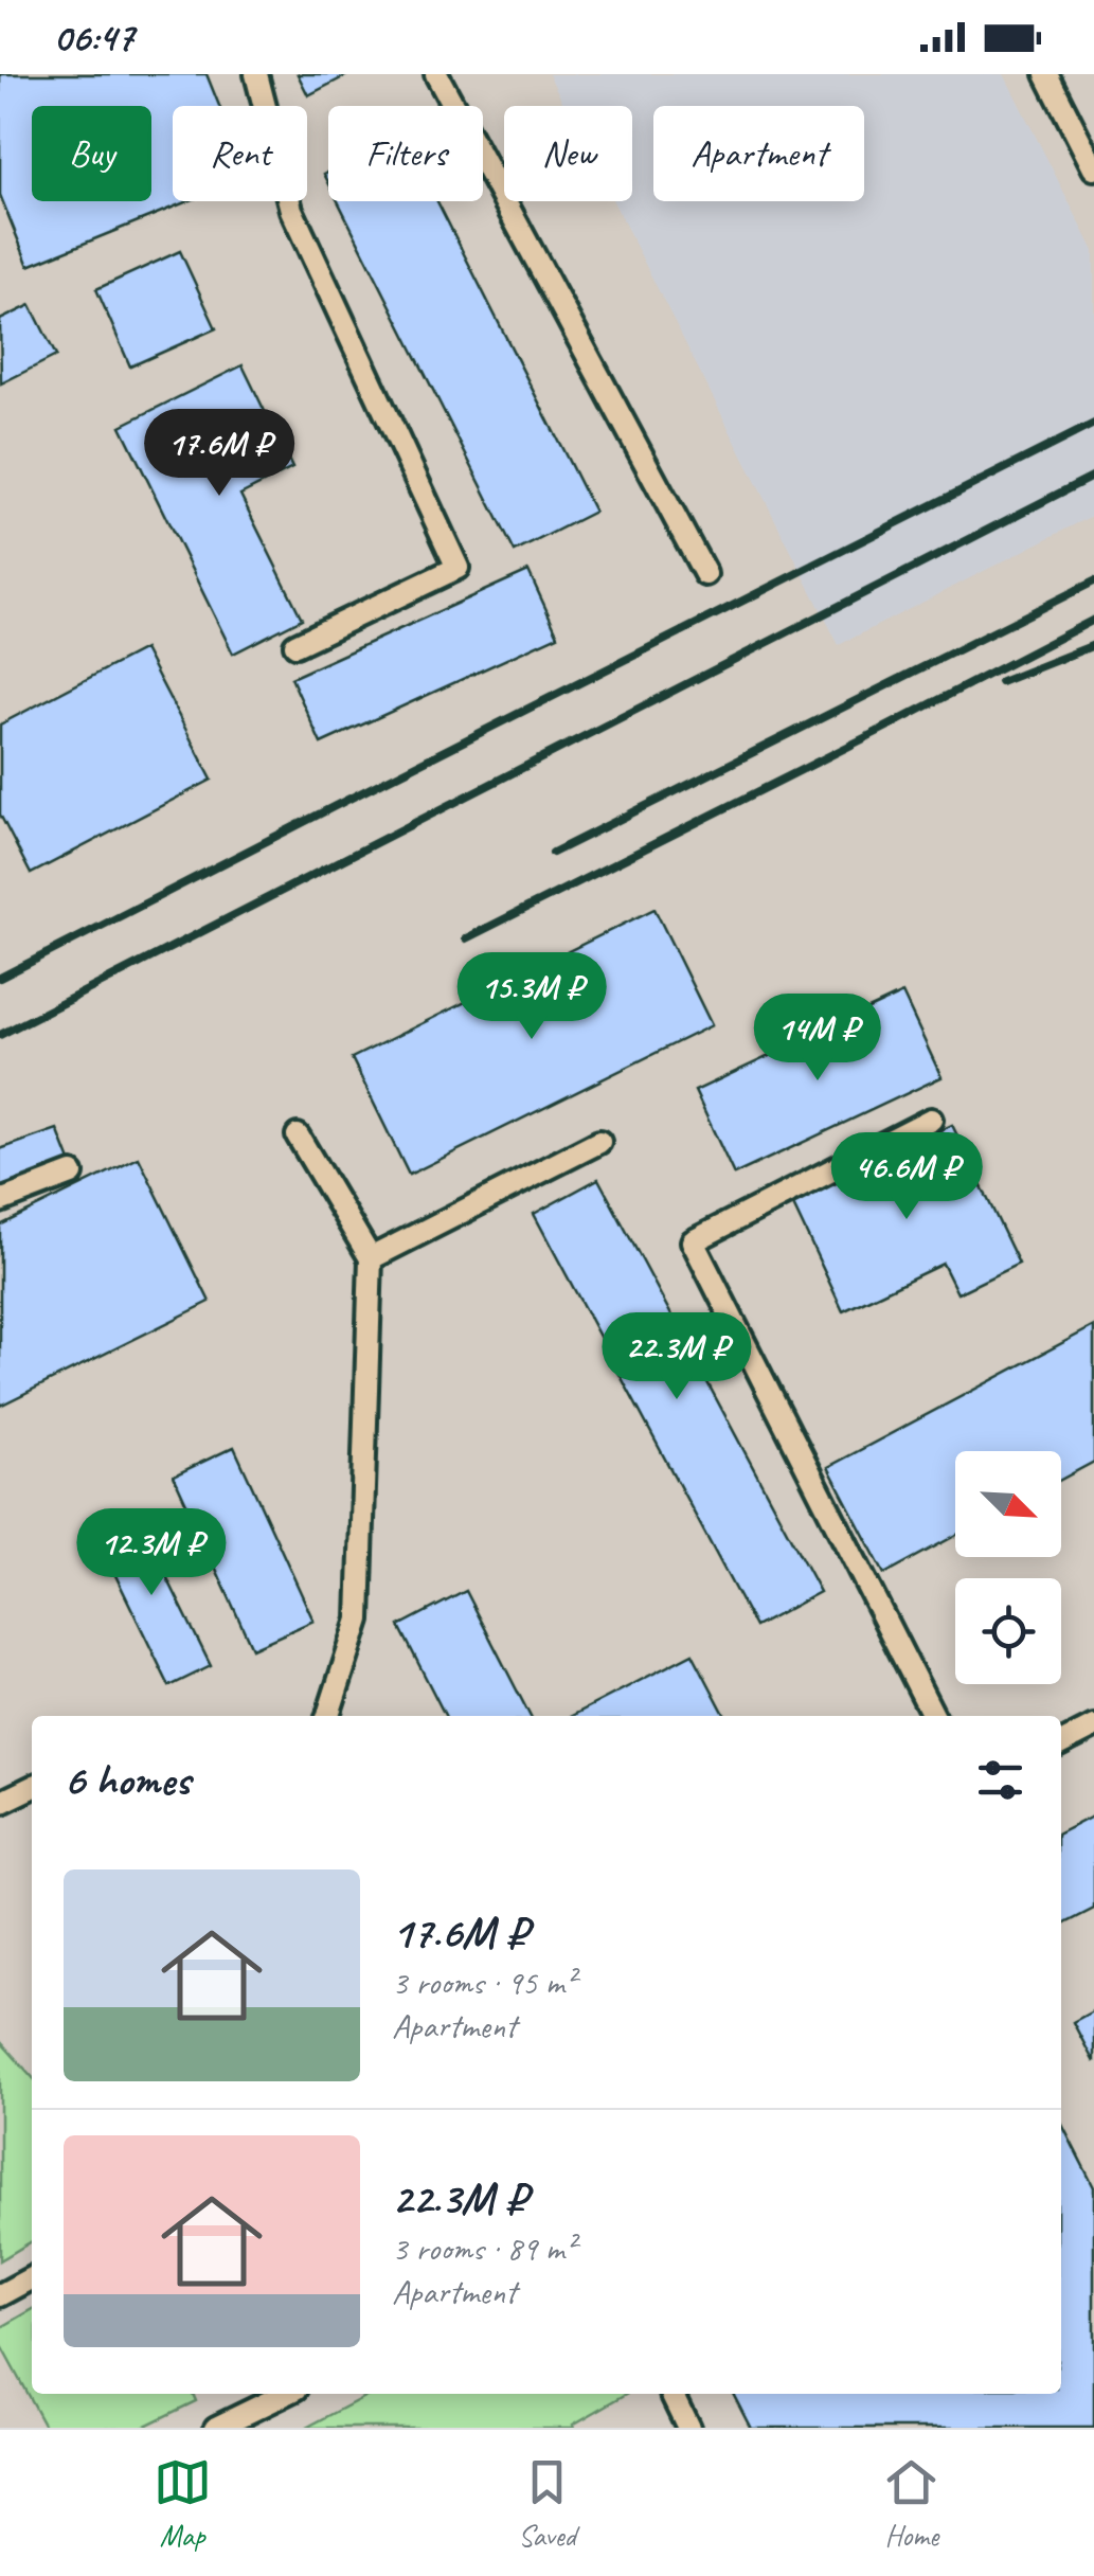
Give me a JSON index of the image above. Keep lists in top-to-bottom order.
{
  "north": "bottom right",
  "page": {
    "status": "06:47",
    "chip": [
      "Buy",
      "Rent",
      "Filters",
      "New",
      "Apartment"
    ],
    "price": [
      "17.6M ₽",
      "15.3M ₽",
      "14M ₽",
      "46.6M ₽",
      "22.3M ₽",
      "12.3M ₽"
    ],
    "heading": "6 homes",
    "list": [
      {
        "name": "17.6M ₽",
        "note": "3 rooms · 95 m² · Apartment"
      },
      {
        "name": "22.3M ₽",
        "note": "3 rooms · 89 m² · Apartment"
      }
    ],
    "tabs": ["Map", "Saved", "Home"]
  }
}
